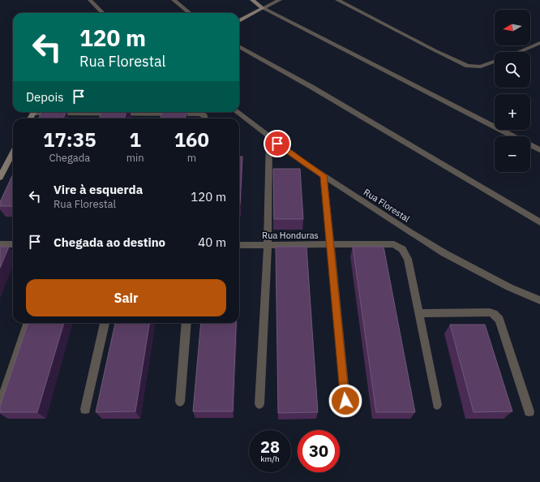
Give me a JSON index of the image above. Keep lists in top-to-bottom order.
{
  "streets": {
    "street": ["Rua Florestal", "Rua Honduras"]
  },
  "north": "left",
  "page": {
    "map_buttons": ["+", "−"],
    "turn": ["120 m", "Rua Florestal"],
    "then": "Depois",
    "eta": [
      "17:35",
      "Chegada",
      "1",
      "min",
      "160",
      "m"
    ],
    "list": [
      {
        "name": "Vire à esquerda",
        "note": "Rua Florestal",
        "value": "120 m"
      },
      {
        "name": "Chegada ao destino",
        "value": "40 m"
      }
    ],
    "buttons": "Sair",
    "speed": "28 km/h",
    "limit": "30"
  }
}
